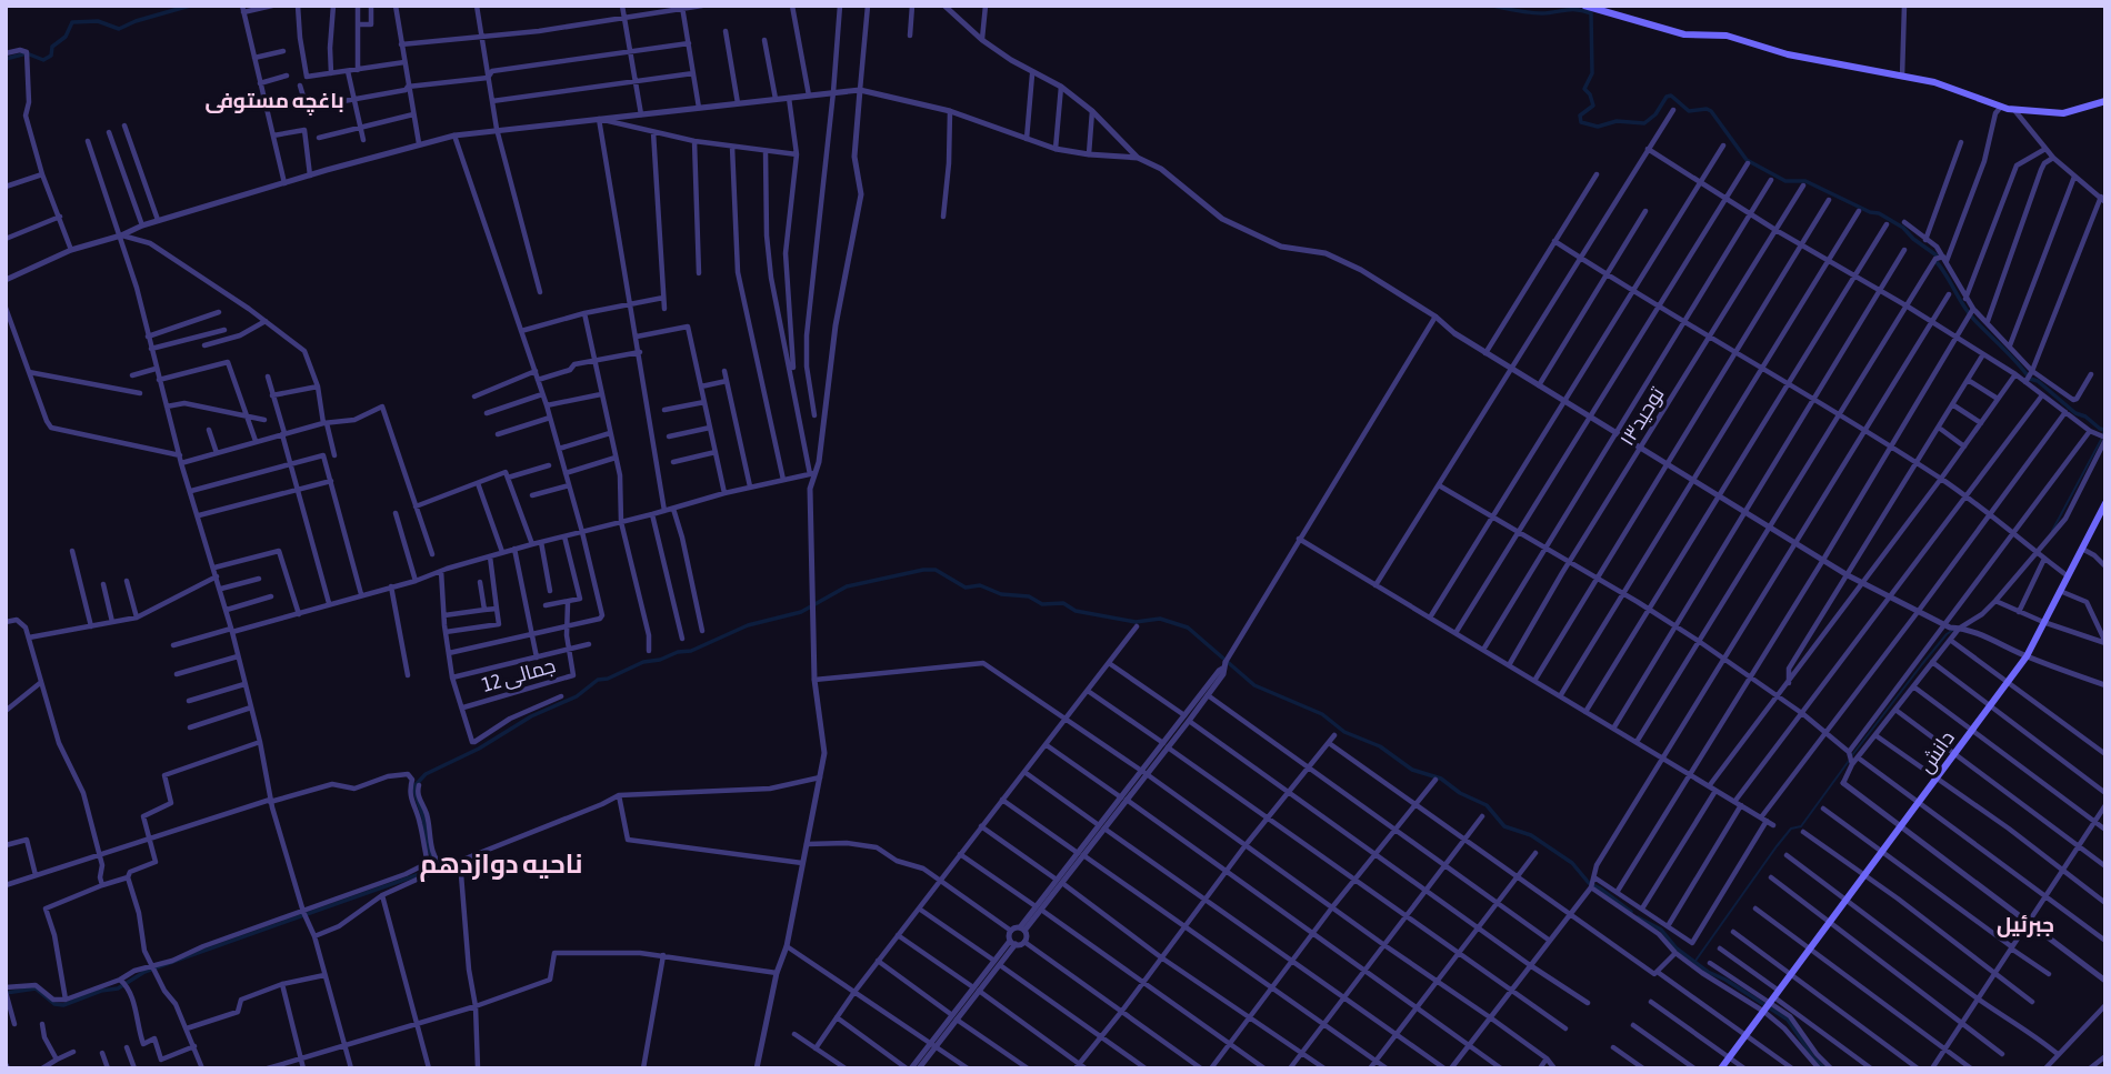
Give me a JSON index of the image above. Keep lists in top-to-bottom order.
{
  "streets": {
    "main road": ["دانش"],
    "street": ["توحید۱۳", "جمالی 12"]
  },
  "districts": ["باغچه مستوفی", "ناحیه دوازدهم", "جبرئیل"]
}
